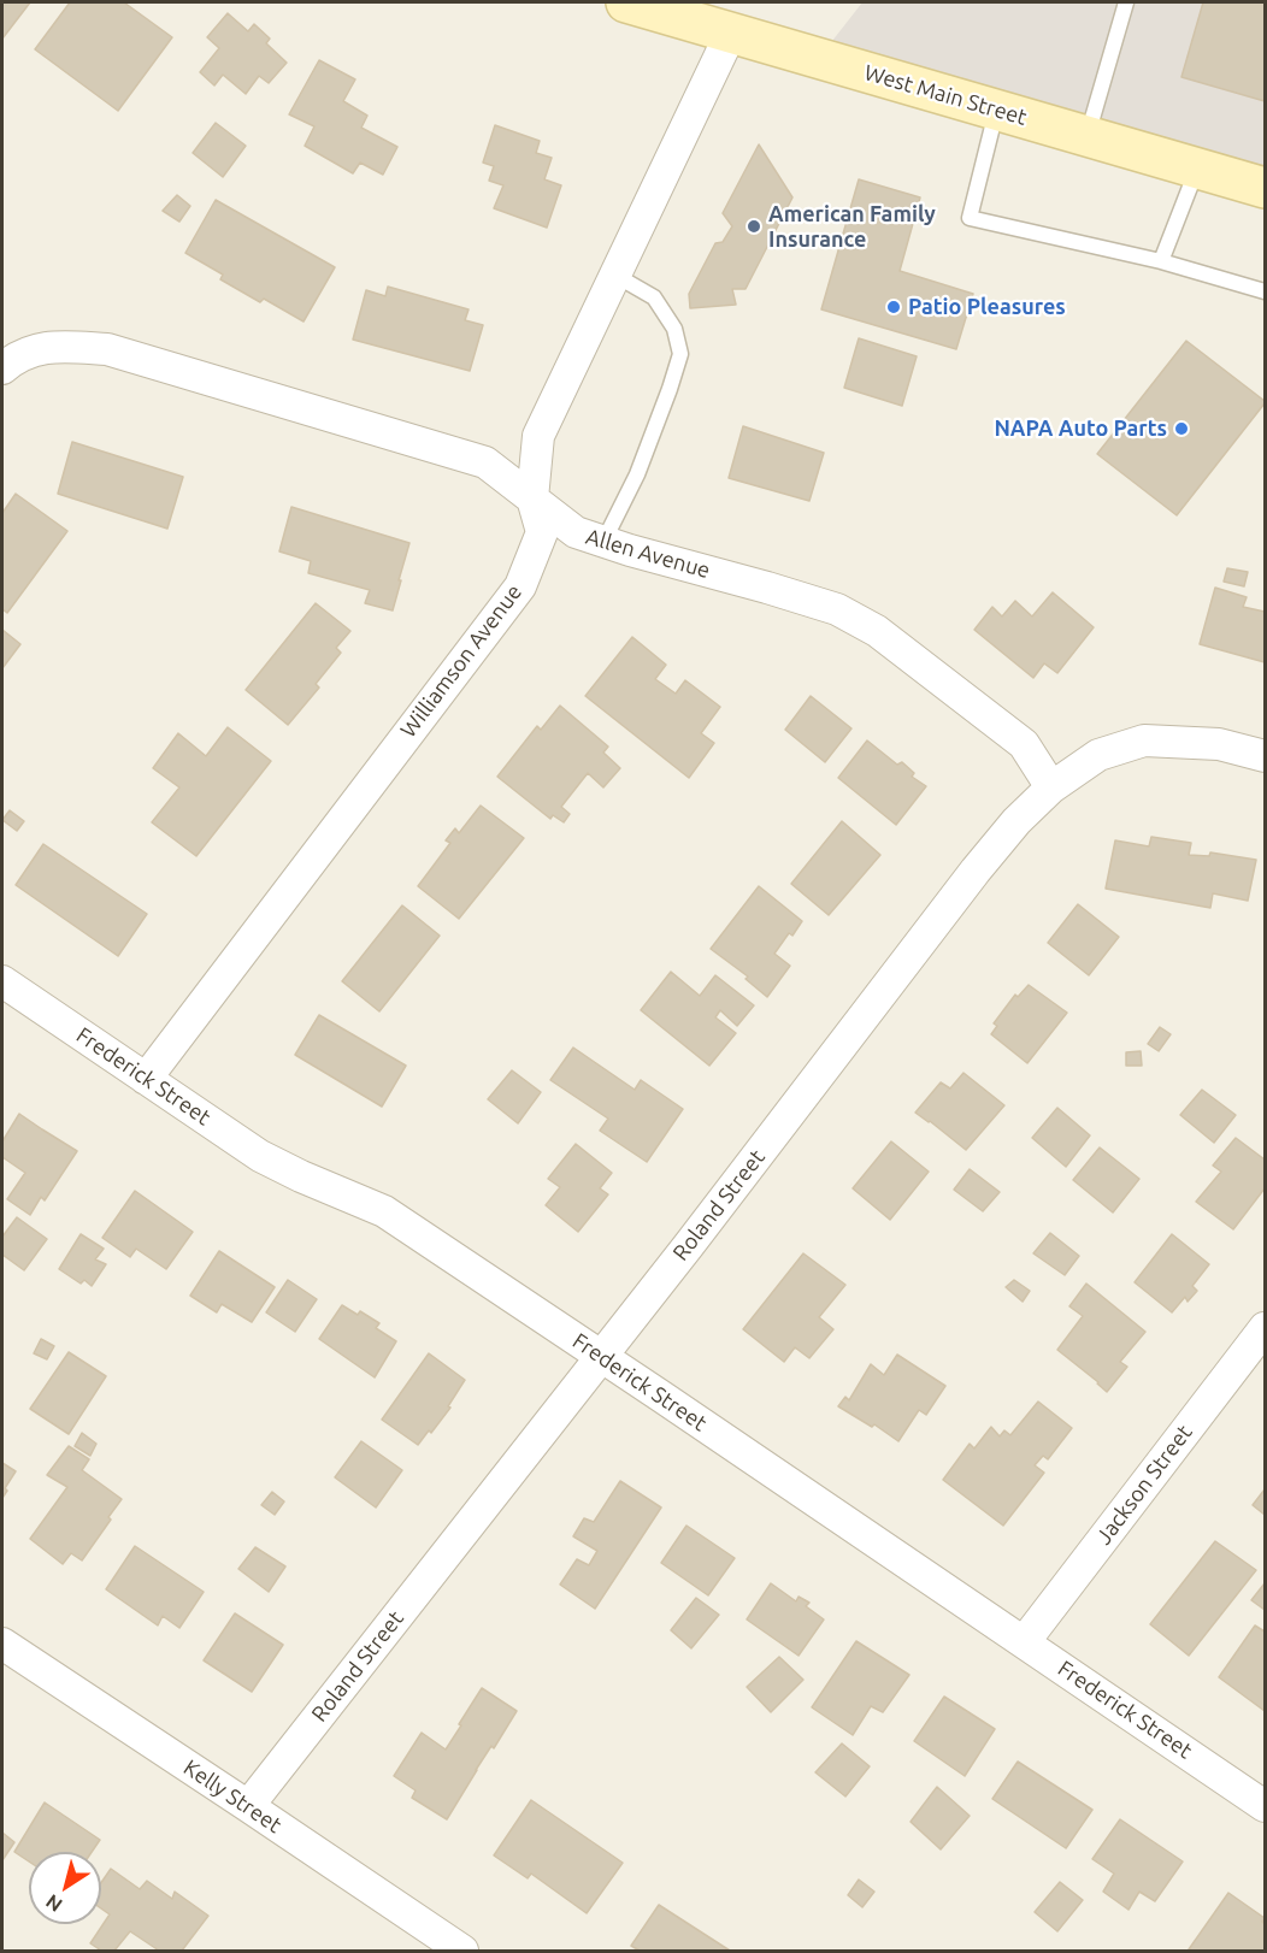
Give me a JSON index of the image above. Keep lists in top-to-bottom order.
{
  "streets": {
    "main road": ["West Main Street"],
    "street": [
      "Allen Avenue",
      "Williamson Avenue",
      "Frederick Street",
      "Roland Street",
      "Jackson Street",
      "Kelly Street"
    ]
  },
  "crossings": [
    ["West Main Street", "Williamson Avenue"],
    ["Allen Avenue", "Williamson Avenue"],
    ["Allen Avenue", "Roland Street"],
    ["Williamson Avenue", "Frederick Street"],
    ["Frederick Street", "Roland Street"],
    ["Frederick Street", "Jackson Street"],
    ["Roland Street", "Kelly Street"]
  ],
  "places": ["American Family Insurance", "Patio Pleasures", "NAPA Auto Parts"],
  "north": "bottom left"
}
